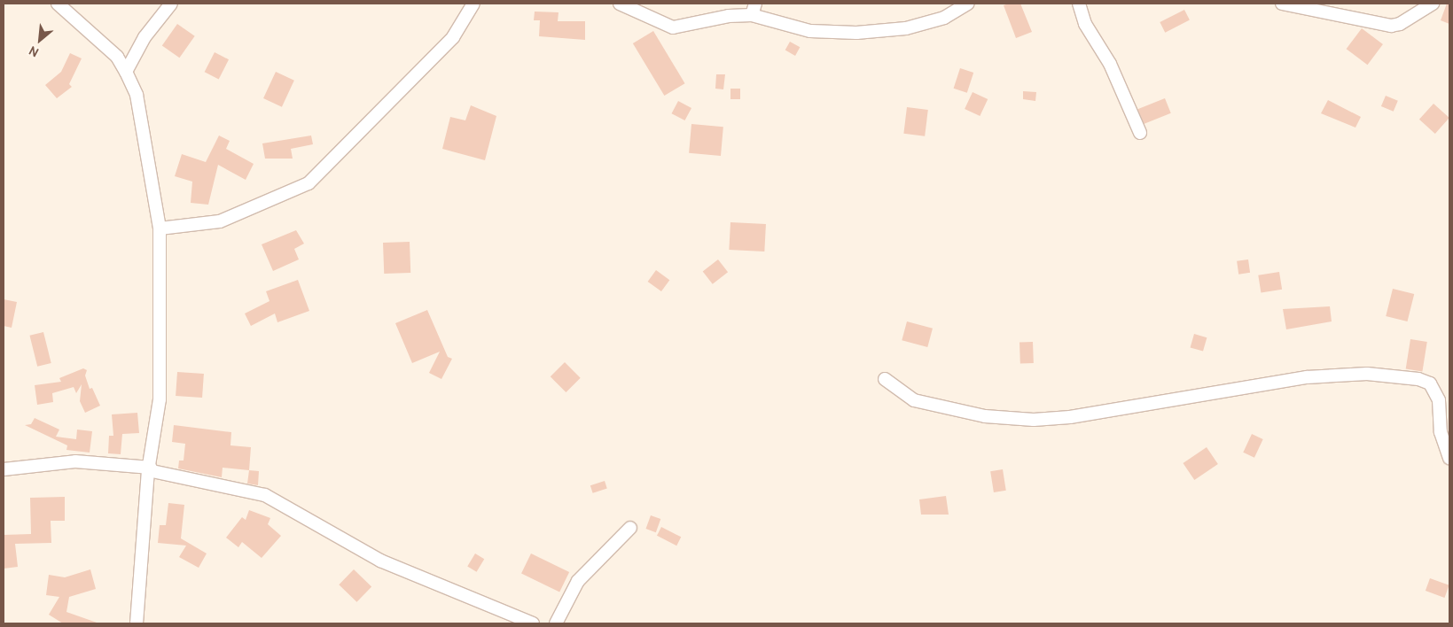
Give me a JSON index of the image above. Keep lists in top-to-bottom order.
{
  "north": "bottom left"
}
